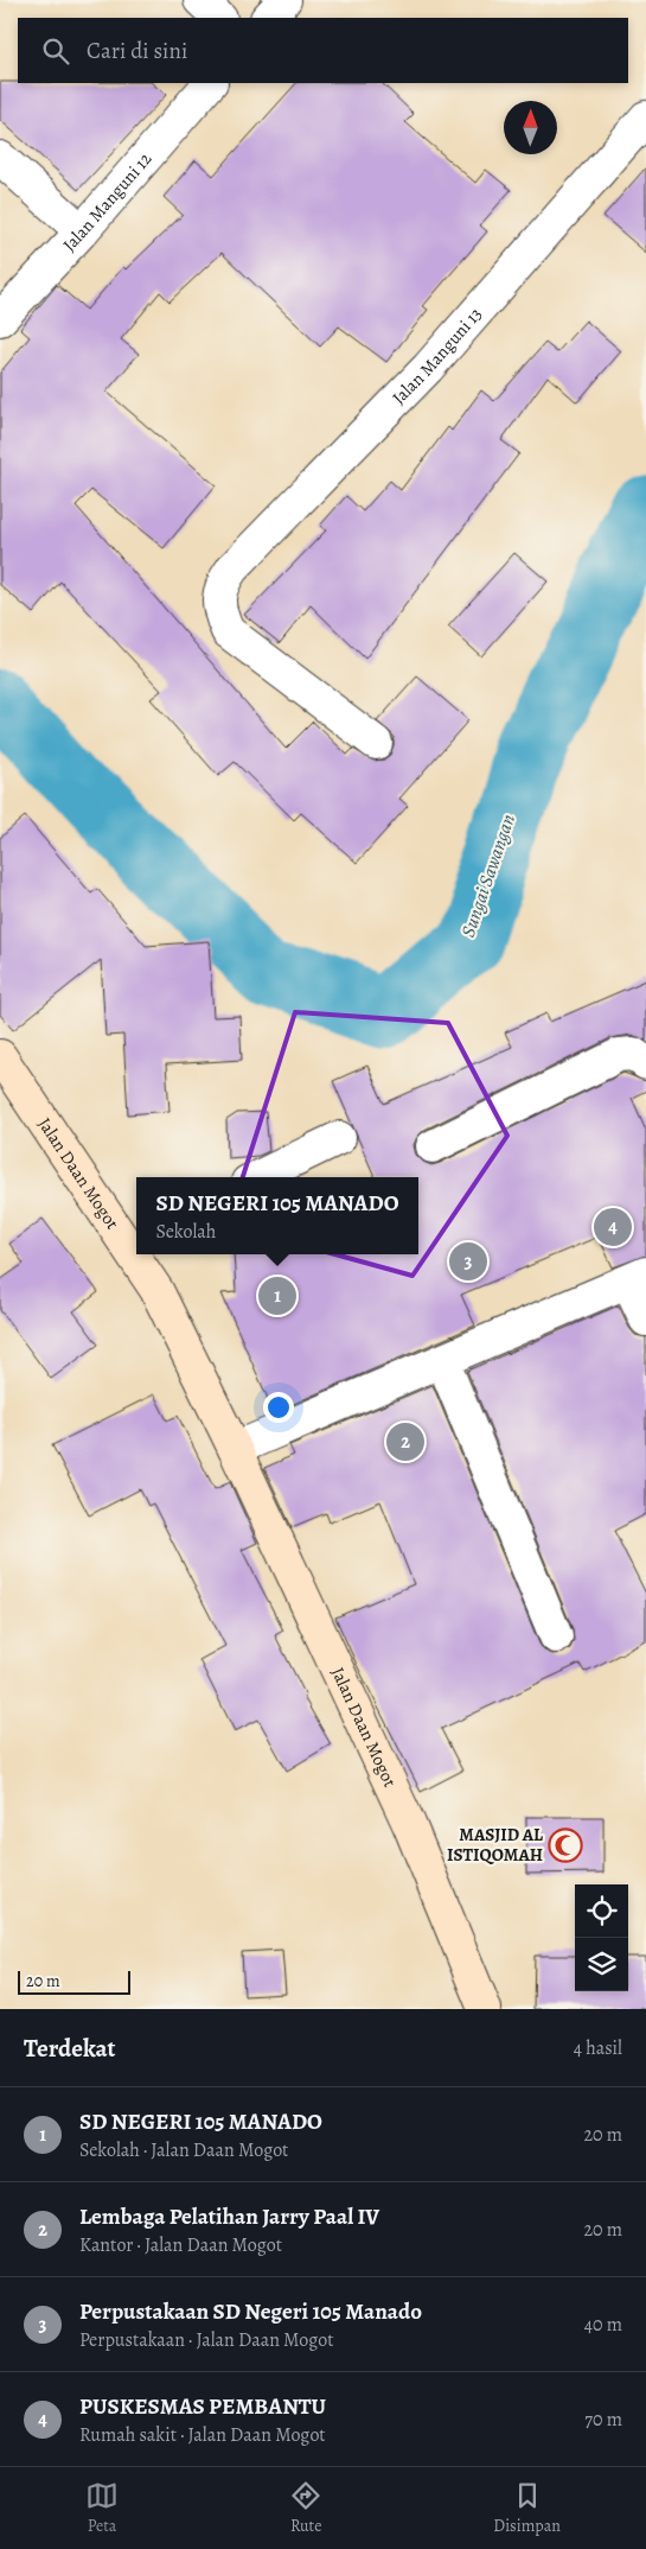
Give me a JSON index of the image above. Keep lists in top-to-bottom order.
{
  "streets": {
    "main road": ["Jalan Daan Mogot"],
    "street": ["Jalan Manguni 12", "Jalan Manguni 13"]
  },
  "water": ["Sungai Sawangan"],
  "places": {
    "mosque": ["MASJID AL ISTIQOMAH"]
  },
  "scale_bar": "20 m",
  "north": "top",
  "page": {
    "search": "Cari di sini",
    "popup": ["SD NEGERI 105 MANADO", "Sekolah"],
    "pins": [
      "4",
      "3",
      "1",
      "2"
    ],
    "scale": "20 m",
    "heading": ["Terdekat", "4 hasil"],
    "list": [
      {
        "mark": "1",
        "name": "SD NEGERI 105 MANADO",
        "note": "Sekolah · Jalan Daan Mogot",
        "value": "20 m"
      },
      {
        "mark": "2",
        "name": "Lembaga Pelatihan Jarry Paal IV",
        "note": "Kantor · Jalan Daan Mogot",
        "value": "20 m"
      },
      {
        "mark": "3",
        "name": "Perpustakaan SD Negeri 105 Manado",
        "note": "Perpustakaan · Jalan Daan Mogot",
        "value": "40 m"
      },
      {
        "mark": "4",
        "name": "PUSKESMAS PEMBANTU",
        "note": "Rumah sakit · Jalan Daan Mogot",
        "value": "70 m"
      }
    ],
    "nav": ["Peta", "Rute", "Disimpan"]
  }
}
